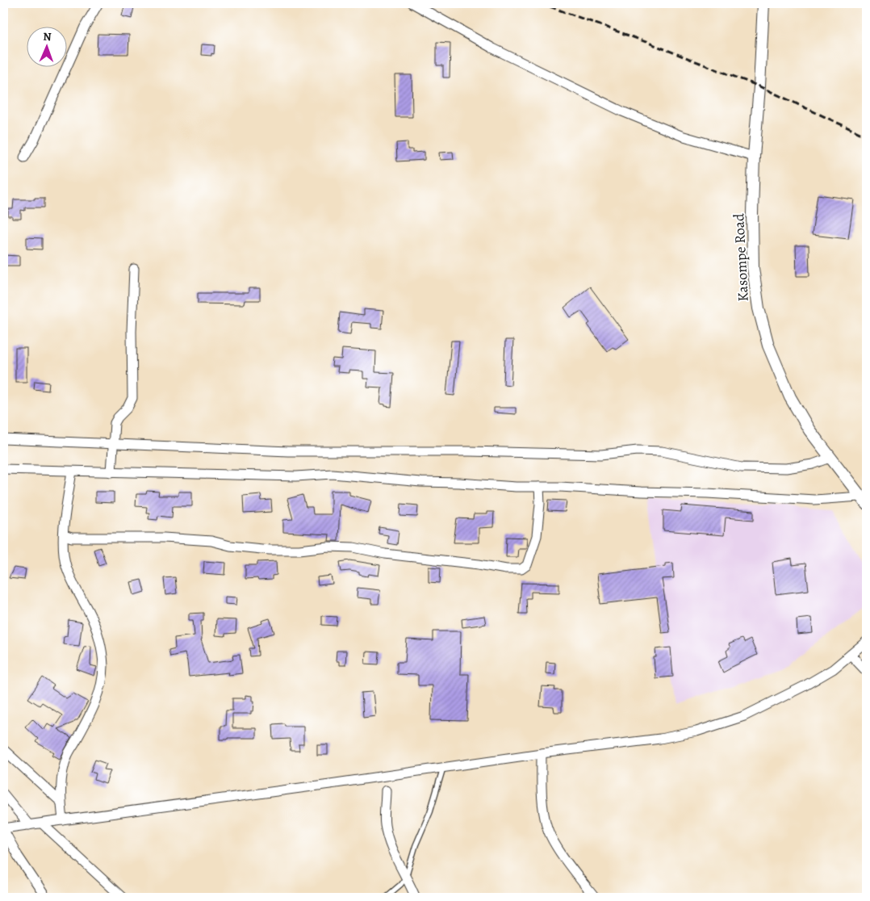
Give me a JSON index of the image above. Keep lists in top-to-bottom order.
{
  "streets": {
    "street": ["Kasompe Road"]
  },
  "north": "top"
}
